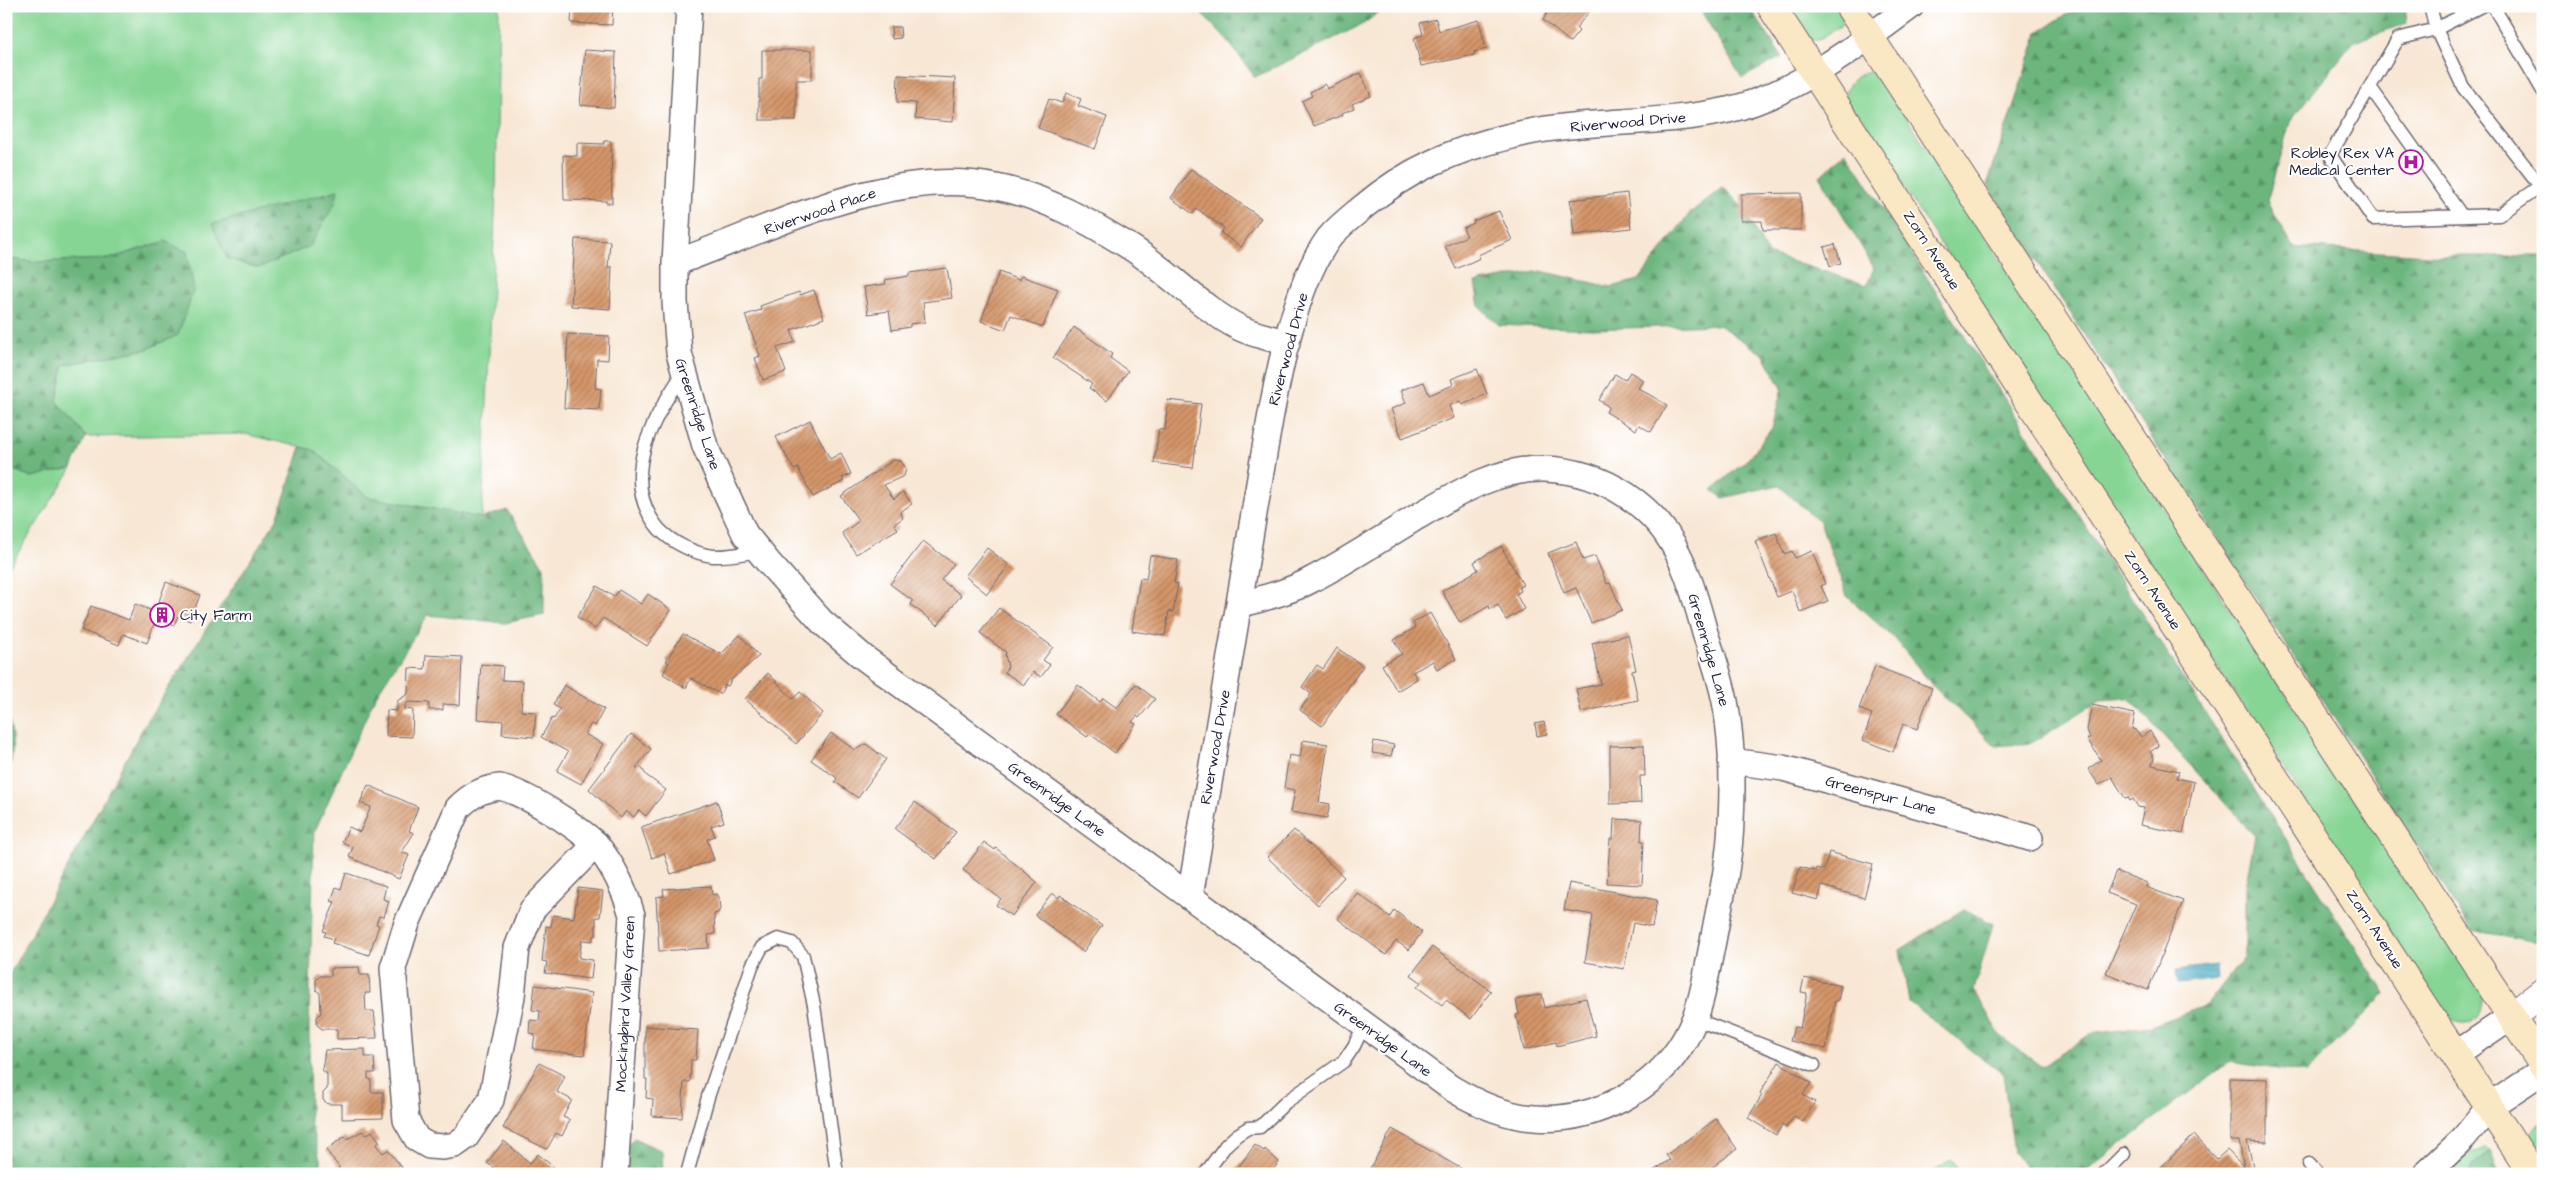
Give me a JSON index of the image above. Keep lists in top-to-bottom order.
{
  "streets": {
    "main road": ["Zorn Avenue"],
    "street": [
      "Riverwood Drive",
      "Riverwood Place",
      "Greenridge Lane",
      "Greenspur Lane",
      "Mockingbird Valley Green"
    ]
  },
  "crossings": [
    ["Riverwood Drive", "Riverwood Place"],
    ["Riverwood Drive", "Zorn Avenue"],
    ["Riverwood Drive", "Greenridge Lane"],
    ["Riverwood Place", "Greenridge Lane"],
    ["Greenridge Lane", "Greenspur Lane"]
  ],
  "places": {
    "hospital": ["Robley Rex VA Medical Center"],
    "building": ["City Farm"]
  }
}
